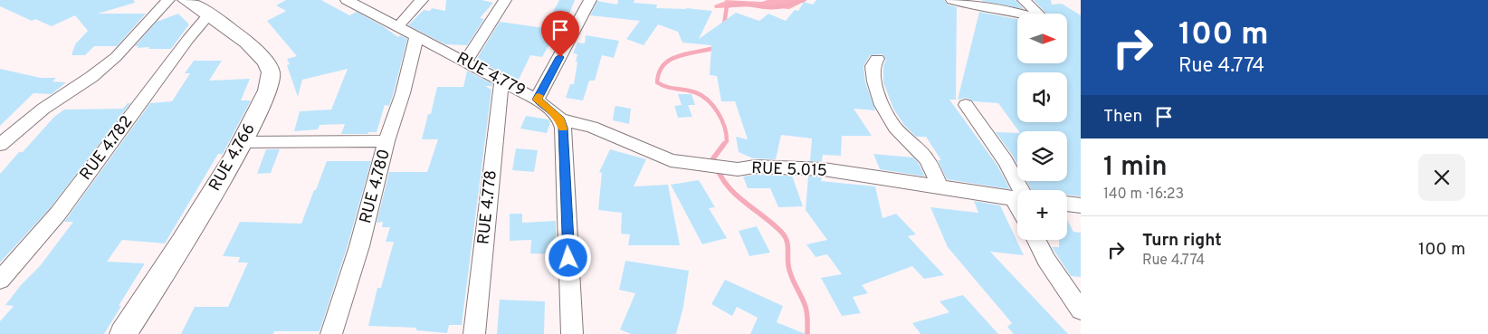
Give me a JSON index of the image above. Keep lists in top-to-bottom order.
{
  "streets": {
    "street": [
      "RUE 4.779",
      "RUE 4.782",
      "RUE 4.766",
      "RUE 5.015",
      "RUE 4.780",
      "RUE 4.778"
    ]
  },
  "crossings": [
    ["RUE 4.779", "RUE 5.015"],
    ["RUE 4.779", "RUE 4.780"],
    ["RUE 4.779", "RUE 4.778"],
    ["RUE 4.782", "RUE 4.766"]
  ],
  "north": "right",
  "page": {
    "turn": ["100 m", "Rue 4.774"],
    "map_buttons": "+",
    "then": "Then",
    "heading": ["1 min", "140 m · 16:23"],
    "list": [
      {
        "name": "Turn right",
        "note": "Rue 4.774",
        "value": "100 m"
      }
    ]
  }
}
